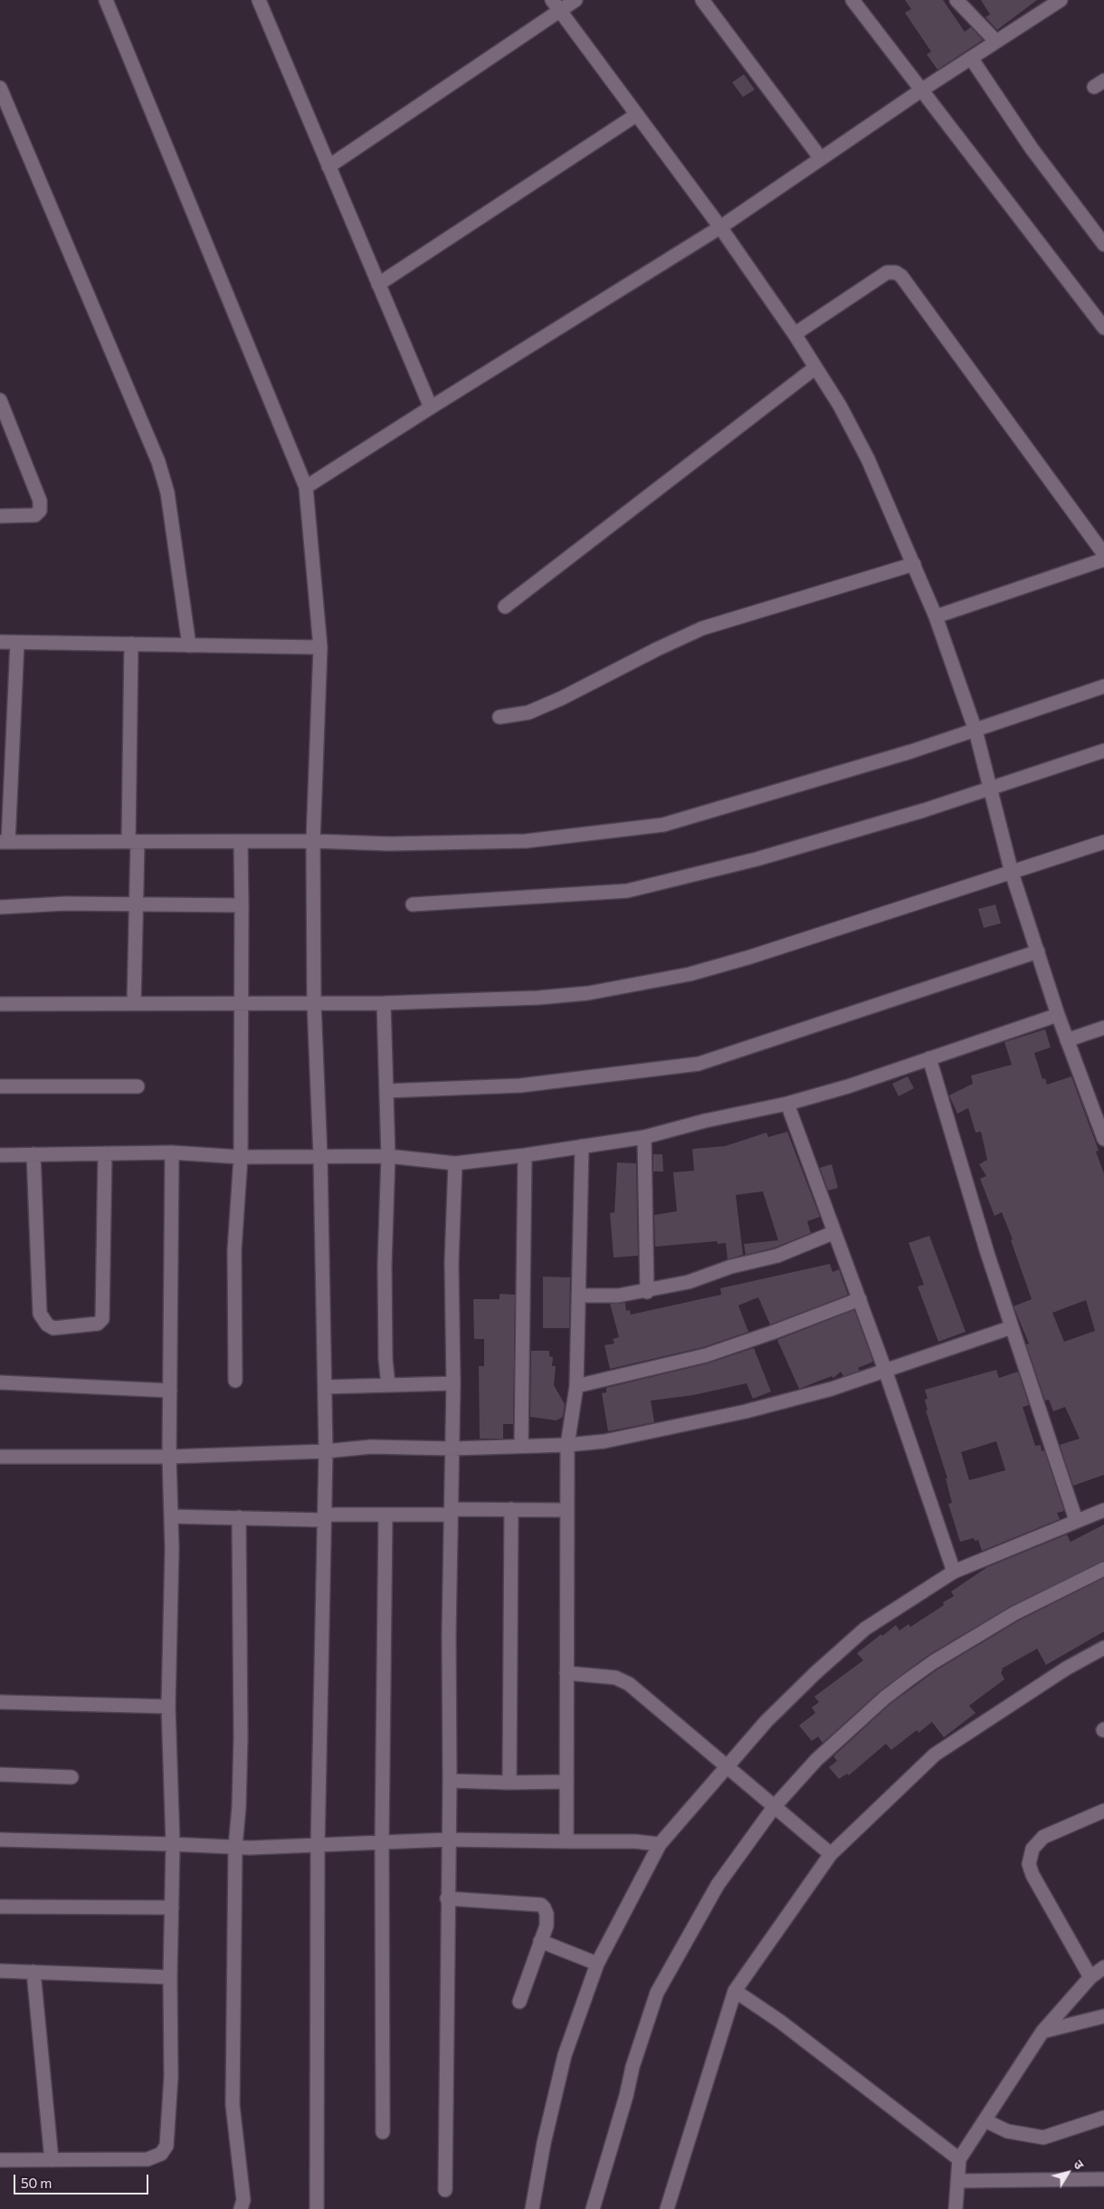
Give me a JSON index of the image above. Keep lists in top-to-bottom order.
{
  "scale_bar": "50 m",
  "north": "top right"
}
